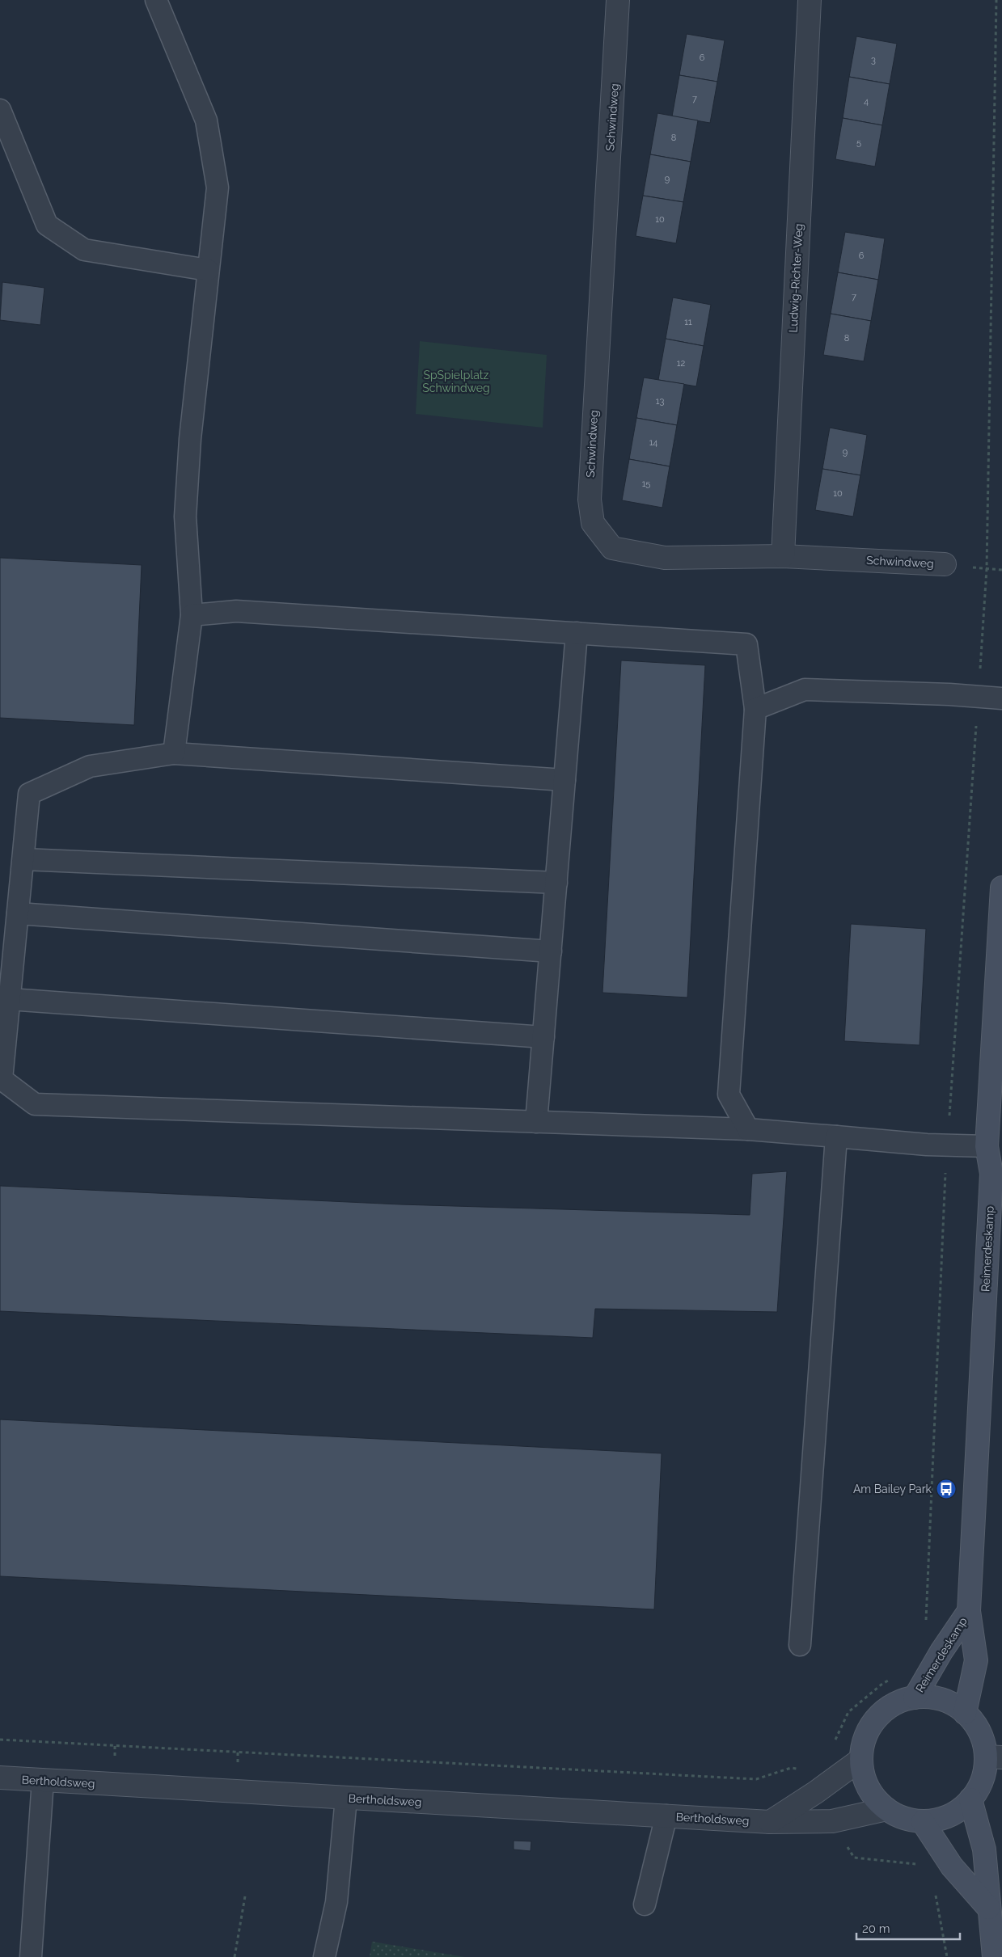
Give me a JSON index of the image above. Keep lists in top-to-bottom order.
{
  "streets": {
    "main road": ["Reimerdeskamp"],
    "street": ["Schwindweg", "Ludwig-Richter-Weg", "Bertholdsweg"]
  },
  "crossings": [
    ["Schwindweg", "Ludwig-Richter-Weg"],
    ["Reimerdeskamp", "Bertholdsweg"]
  ],
  "parks": ["SpSpielplatz Schwindweg"],
  "places": {
    "bus stop": ["Am Bailey Park"]
  },
  "house_numbers": [
    "6",
    "3",
    "7",
    "4",
    "8",
    "5",
    "9",
    "10",
    "6",
    "7",
    "11",
    "8",
    "12",
    "13",
    "14",
    "9",
    "15",
    "10"
  ],
  "scale_bar": "20 m"
}
